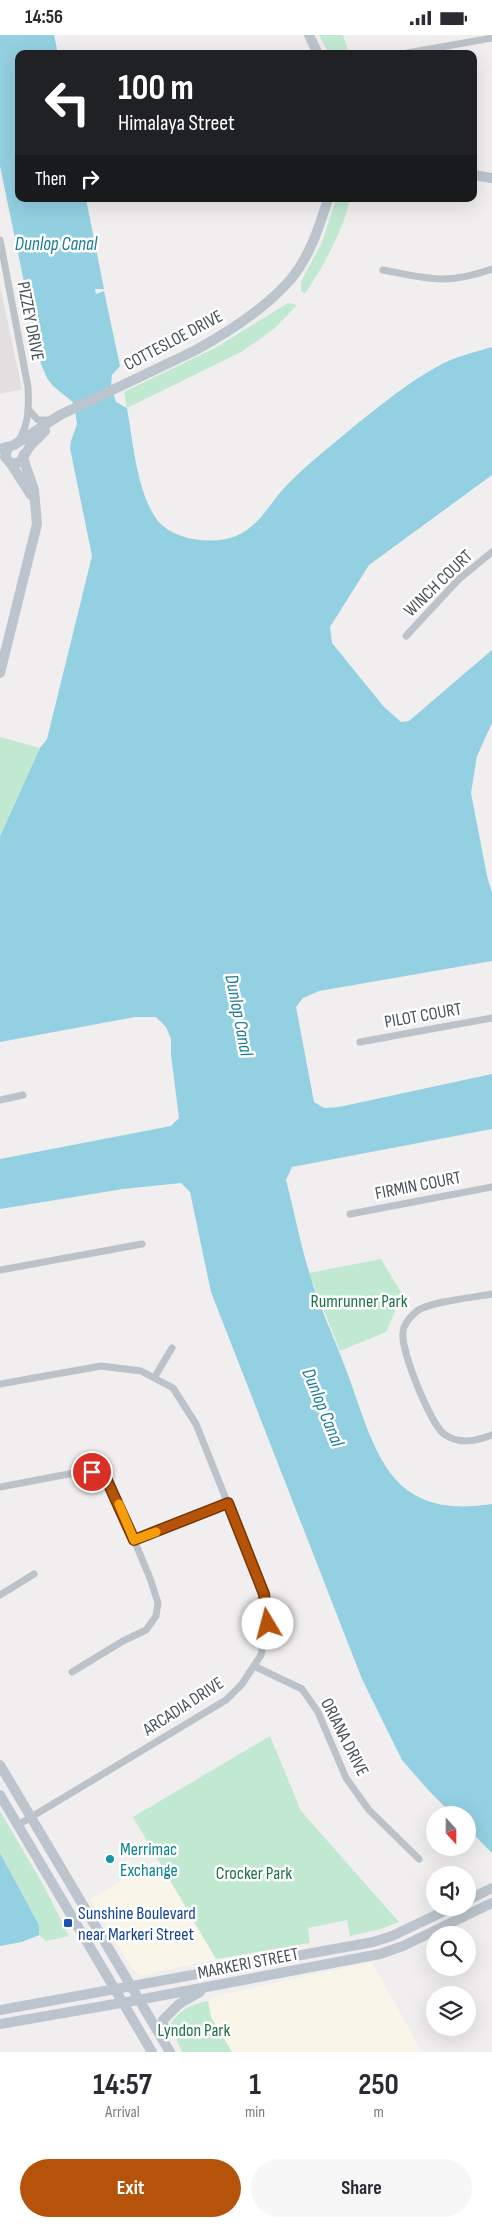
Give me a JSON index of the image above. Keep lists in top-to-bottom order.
{
  "streets": {
    "main road": ["COTTESLOE DRIVE", "MARKERI STREET"],
    "street": [
      "PIZZEY DRIVE",
      "WINCH COURT",
      "PILOT COURT",
      "FIRMIN COURT",
      "ARCADIA DRIVE",
      "ORIANA DRIVE"
    ]
  },
  "crossings": [
    ["PIZZEY DRIVE", "COTTESLOE DRIVE"],
    ["ARCADIA DRIVE", "ORIANA DRIVE"]
  ],
  "water": ["Dunlop Canal"],
  "parks": ["Rumrunner Park", "Crocker Park", "Lyndon Park"],
  "places": {
    "other": ["Merrimac Exchange"],
    "transit": ["Sunshine Boulevard near Markeri Street"]
  },
  "north": "bottom",
  "page": {
    "status": "14:56",
    "turn": ["100 m", "Himalaya Street"],
    "then": "Then",
    "eta": [
      "14:57",
      "Arrival",
      "1",
      "min",
      "250",
      "m"
    ],
    "buttons": ["Exit", "Share"]
  }
}
